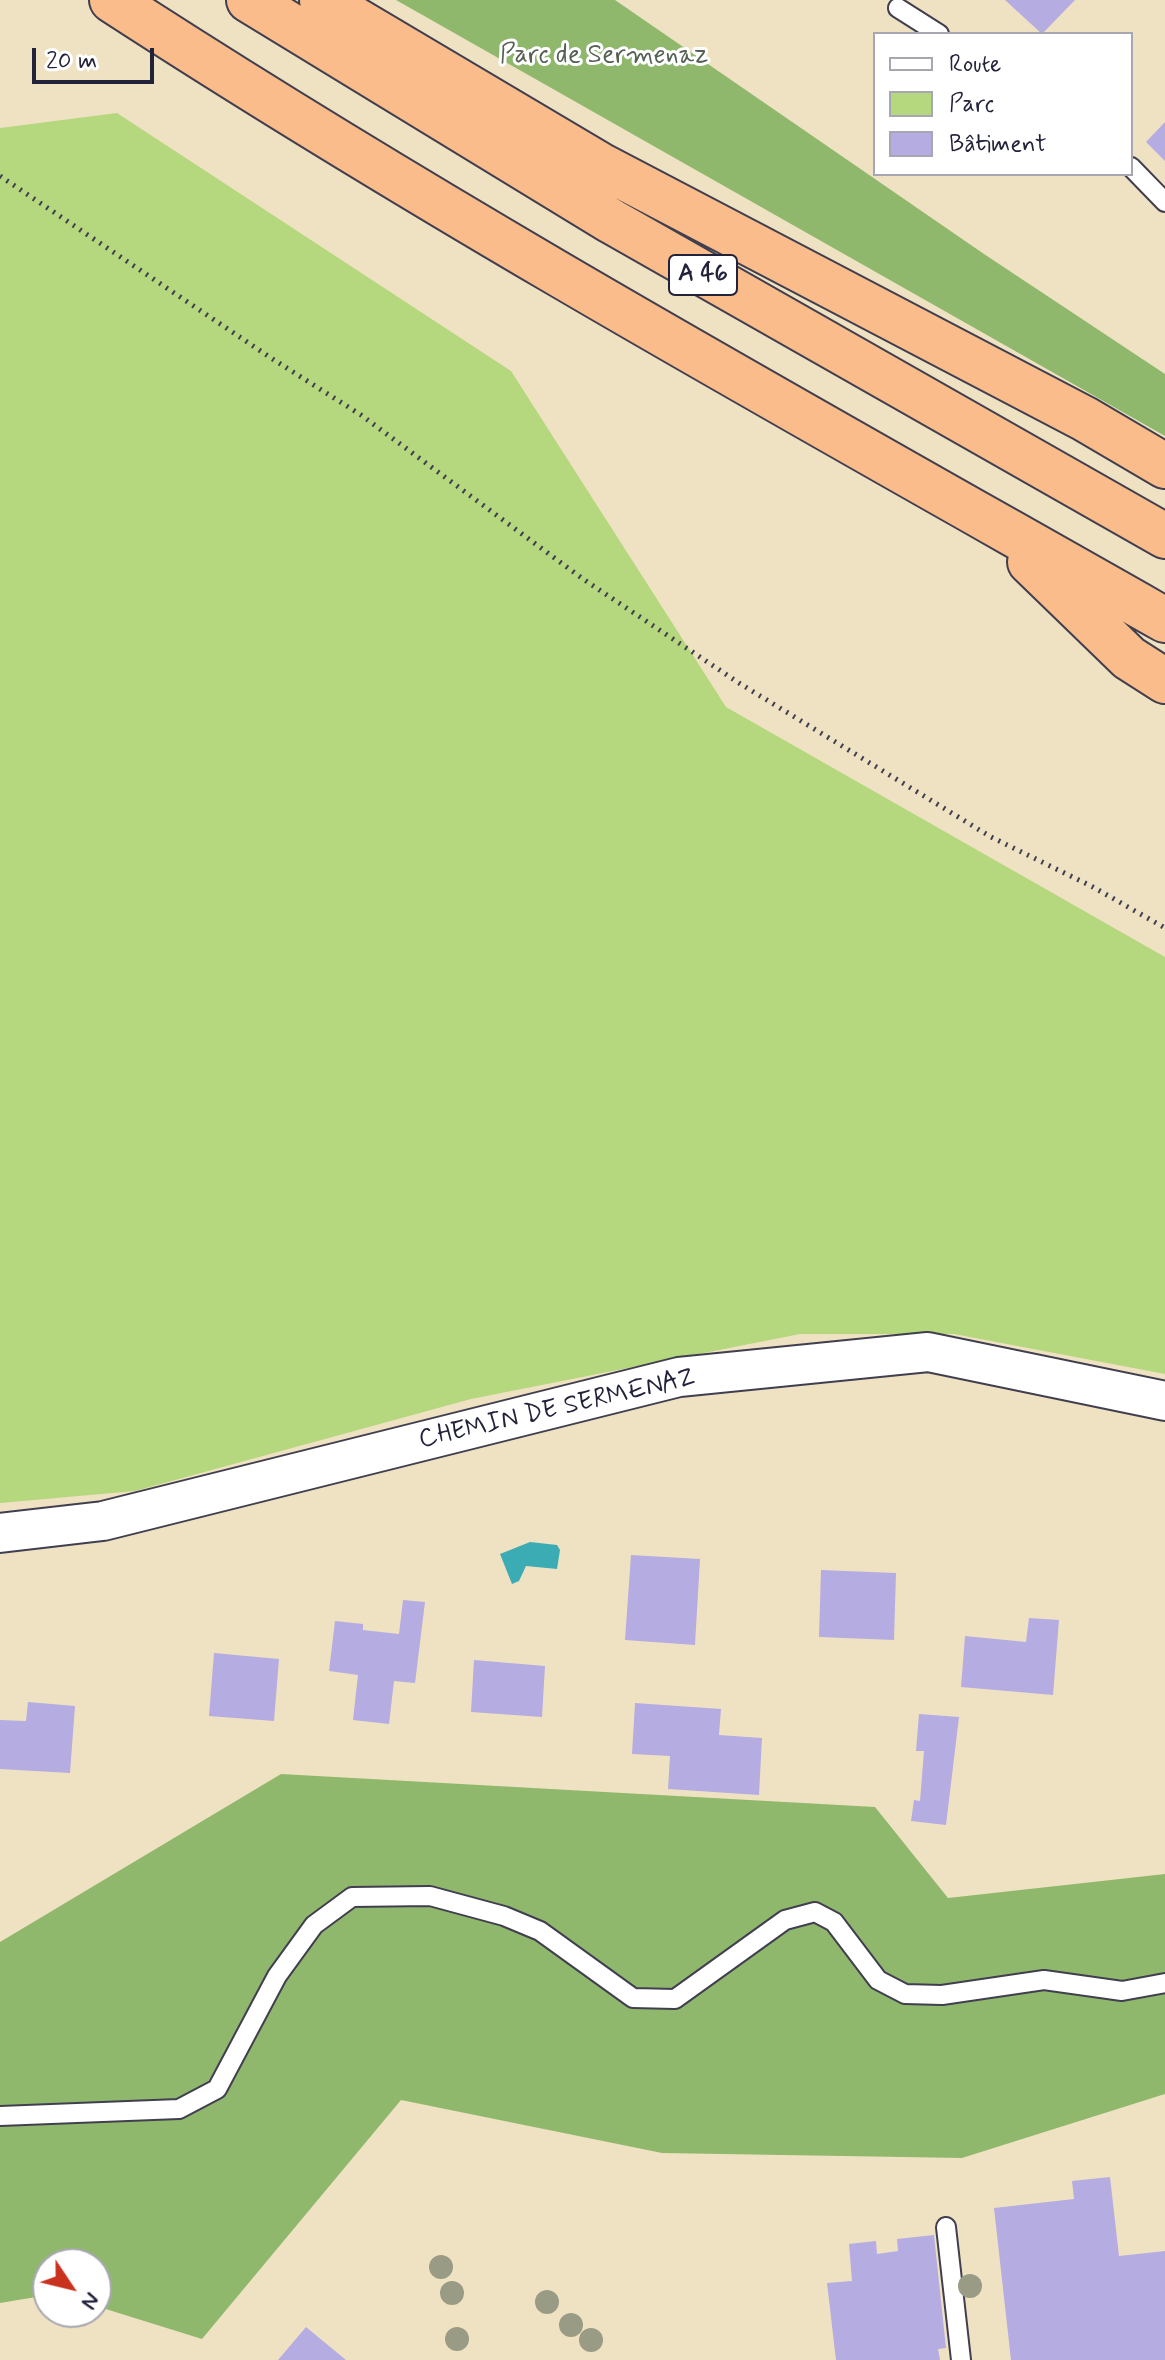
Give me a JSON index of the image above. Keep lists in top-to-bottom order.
{
  "streets": {
    "highway": ["A 46"],
    "street": ["CHEMIN DE SERMENAZ"]
  },
  "parks": ["Parc de Sermenaz"],
  "legend": ["Route", "Parc", "Bâtiment"],
  "scale_bar": "20 m",
  "north": "bottom right"
}
